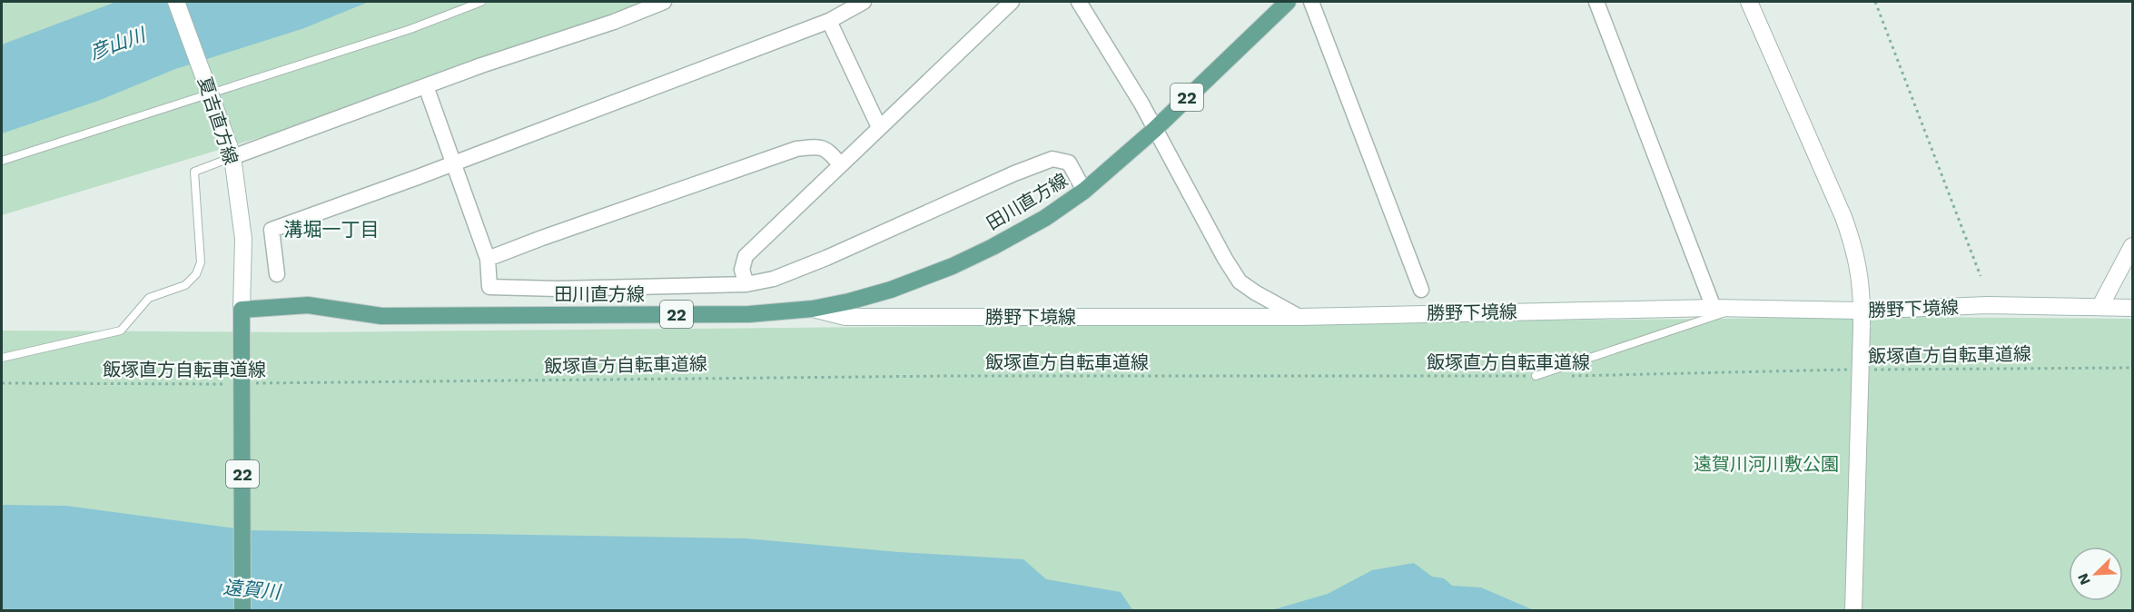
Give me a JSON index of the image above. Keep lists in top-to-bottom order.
{
  "streets": {
    "main road": [
      "22",
      "夏吉直方線",
      "田川直方線",
      "勝野下境線"
    ],
    "path": ["飯塚直方自転車道線"]
  },
  "crossings": [
    ["22", "夏吉直方線"],
    ["22", "田川直方線"],
    ["夏吉直方線", "田川直方線"],
    ["田川直方線", "勝野下境線"]
  ],
  "districts": ["溝堀一丁目"],
  "water": ["彦山川", "遠賀川"],
  "parks": ["遠賀川河川敷公園"],
  "north": "bottom left"
}
